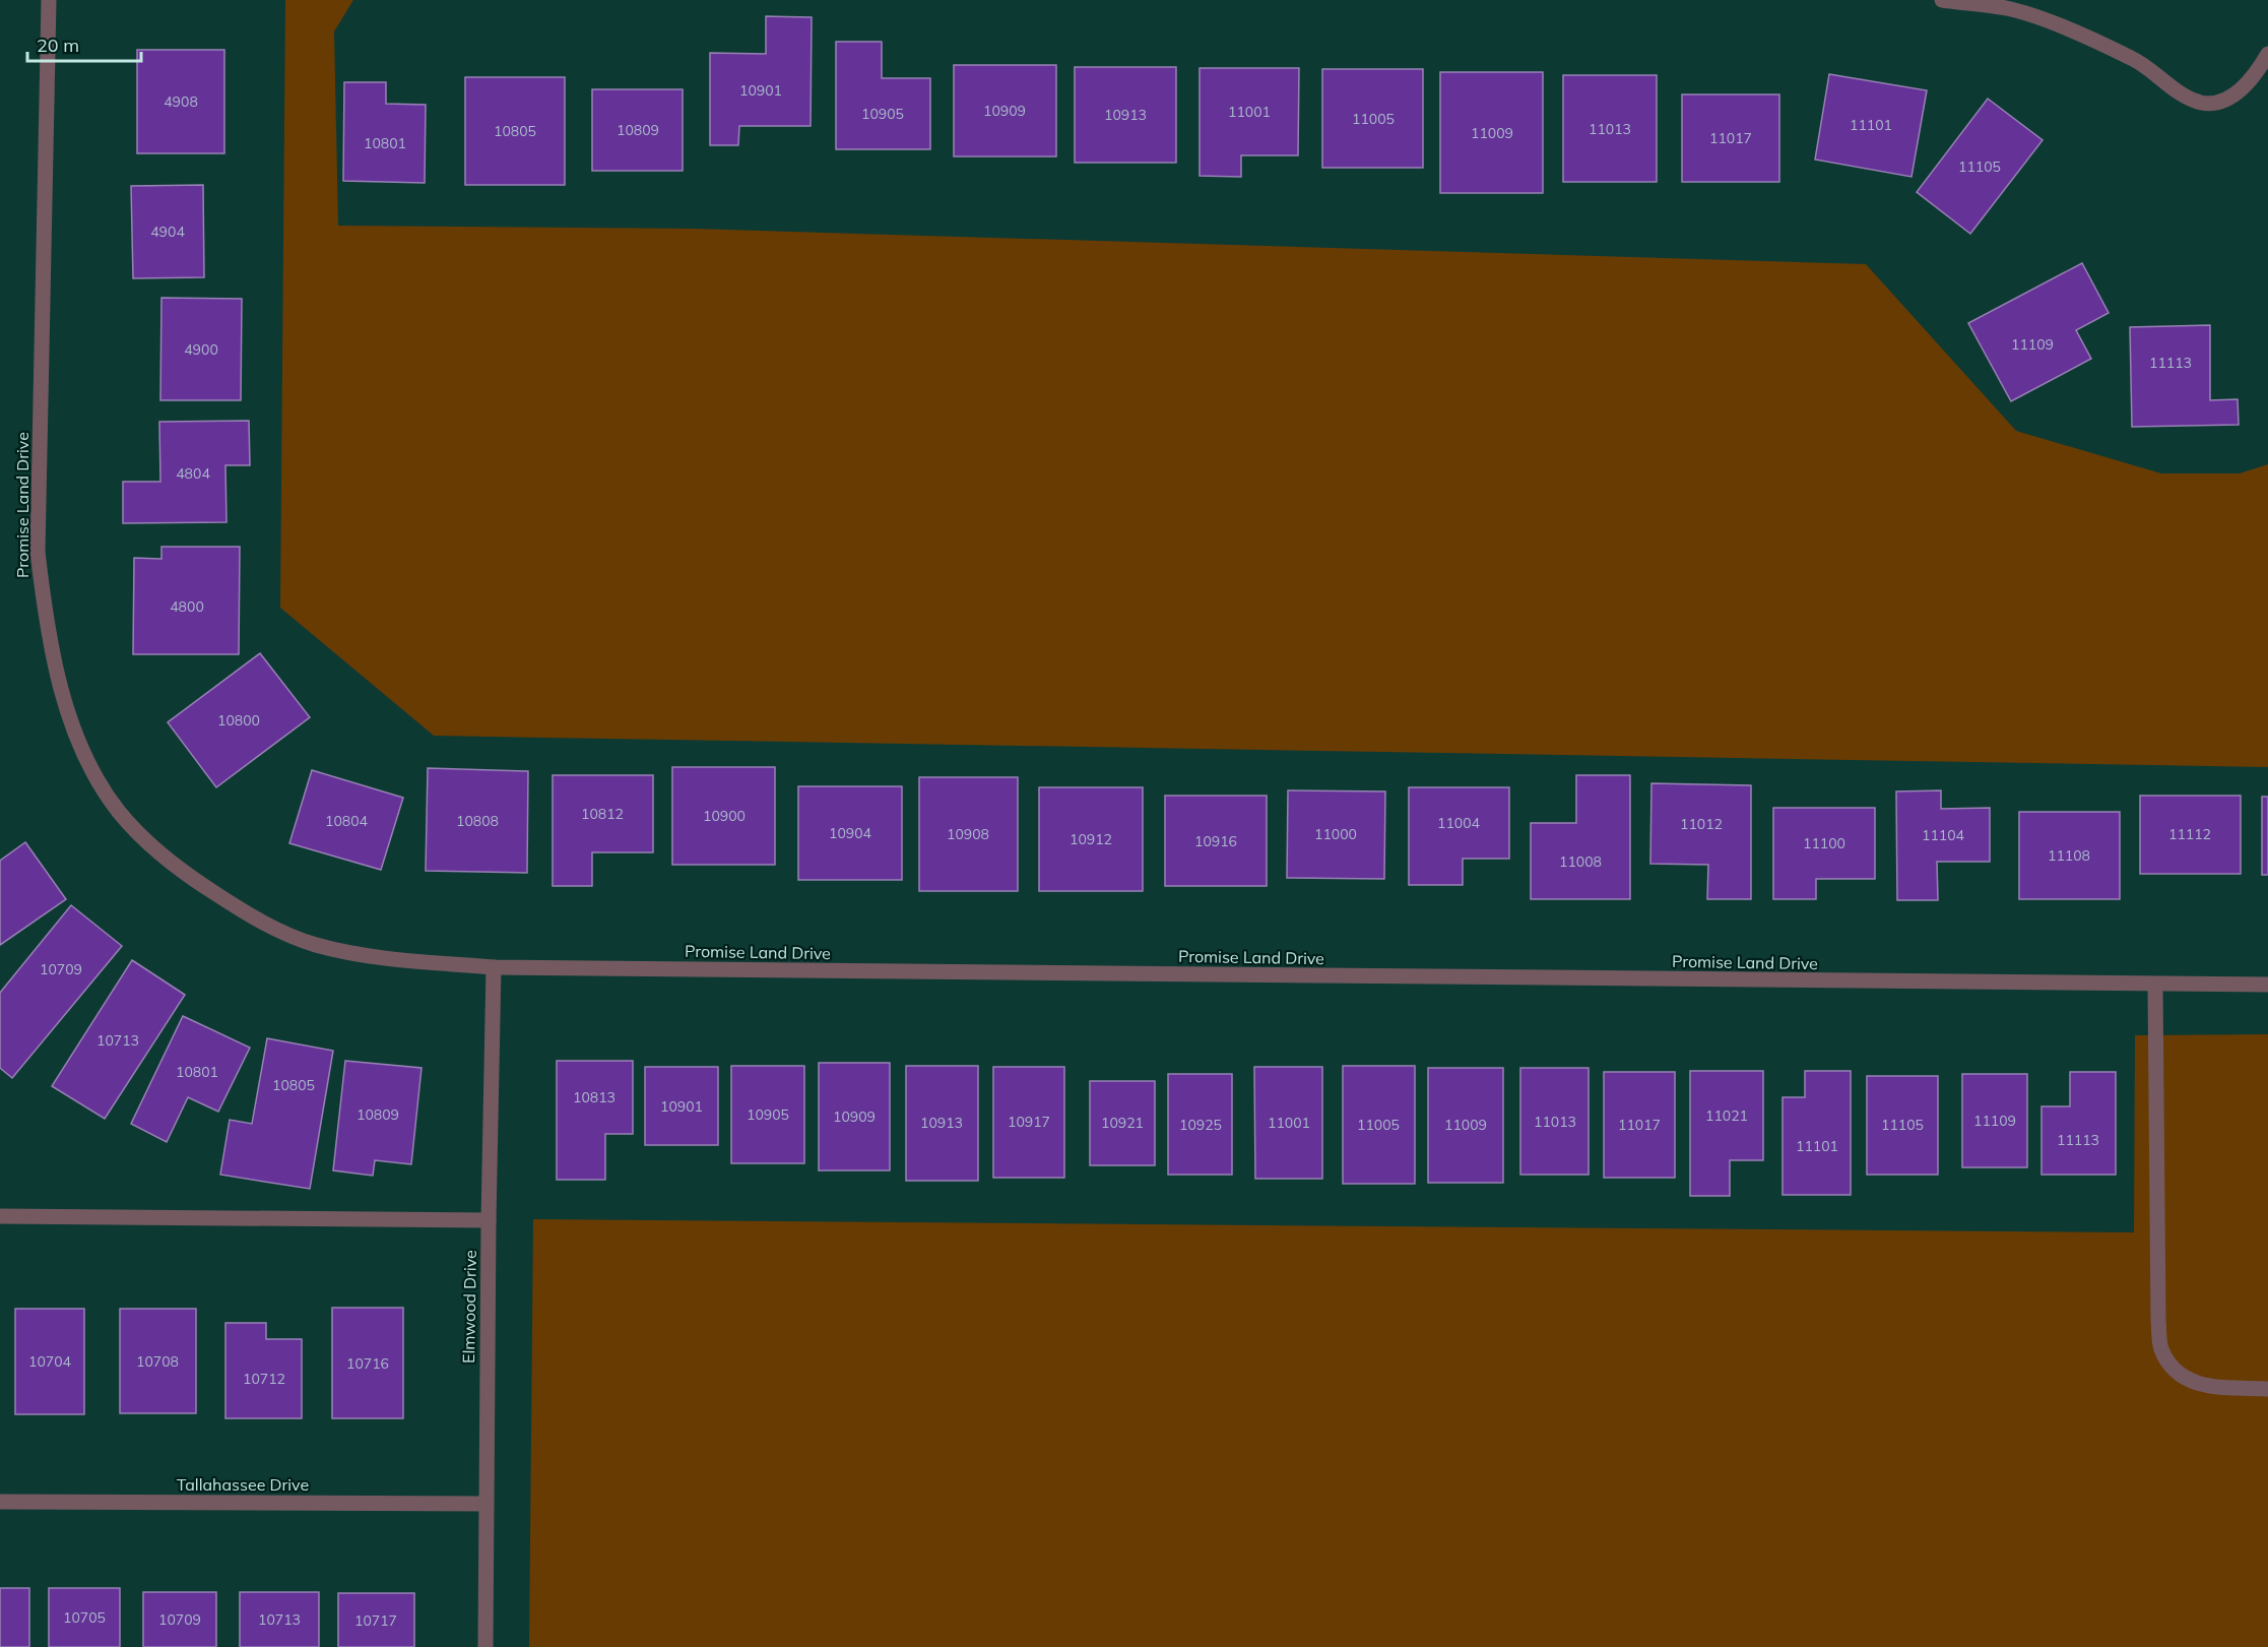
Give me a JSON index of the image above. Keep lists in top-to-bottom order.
{
  "streets": {
    "street": ["Promise Land Drive", "Elmwood Drive", "Tallahassee Drive"]
  },
  "crossings": [
    ["Promise Land Drive", "Elmwood Drive"],
    ["Elmwood Drive", "Tallahassee Drive"]
  ],
  "house_numbers": [
    "10901",
    "4908",
    "10909",
    "11001",
    "10905",
    "10913",
    "11005",
    "11101",
    "11013",
    "10809",
    "10805",
    "11009",
    "11017",
    "10801",
    "11105",
    "4904",
    "11109",
    "4900",
    "11113",
    "4804",
    "4800",
    "10800",
    "10812",
    "10900",
    "10804",
    "10808",
    "11004",
    "11012",
    "10904",
    "10908",
    "11000",
    "11112",
    "11104",
    "10912",
    "10916",
    "11100",
    "11108",
    "11008",
    "10709",
    "10713",
    "10801",
    "10805",
    "10813",
    "10901",
    "10809",
    "10905",
    "11021",
    "10909",
    "11109",
    "10917",
    "11013",
    "10913",
    "10921",
    "11001",
    "10925",
    "11005",
    "11009",
    "11017",
    "11105",
    "11113",
    "11101",
    "10704",
    "10708",
    "10716",
    "10712",
    "10705",
    "10709",
    "10713",
    "10717"
  ],
  "scale_bar": "20 m"
}
